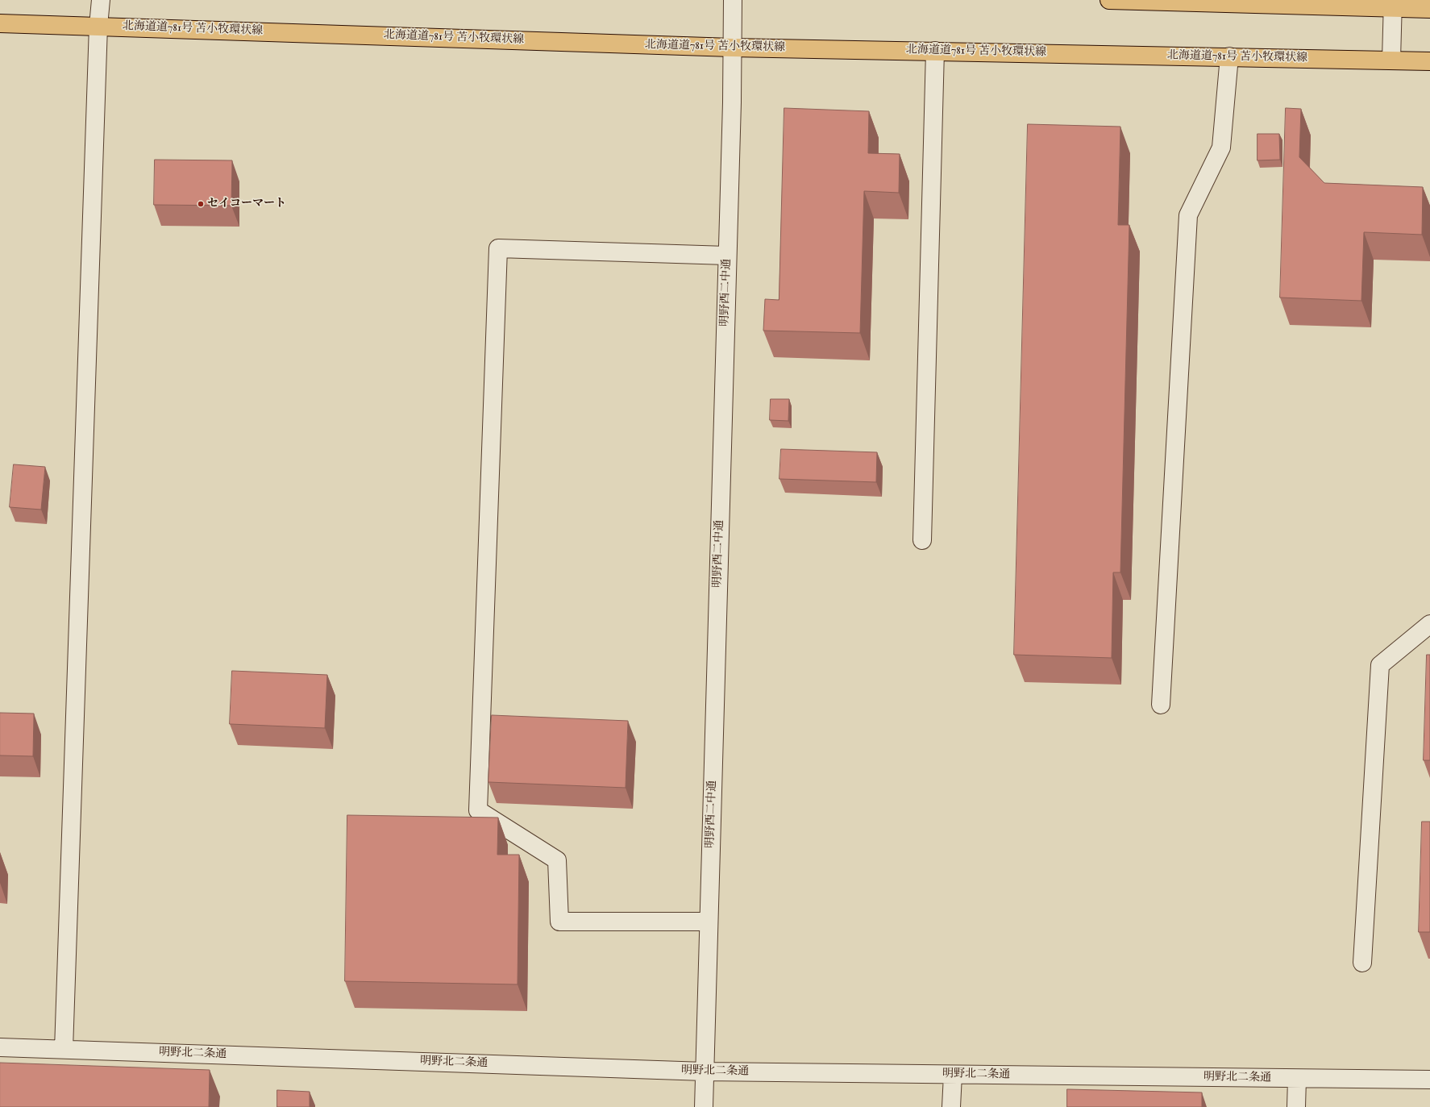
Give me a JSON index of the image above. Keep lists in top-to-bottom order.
{
  "streets": {
    "main road": ["北海道道781号 苫小牧環状線"],
    "street": ["明野西二中通", "明野北二条通"]
  },
  "crossings": [
    ["北海道道781号 苫小牧環状線", "明野西二中通"],
    ["明野西二中通", "明野北二条通"]
  ],
  "places": ["セイコーマート"]
}
